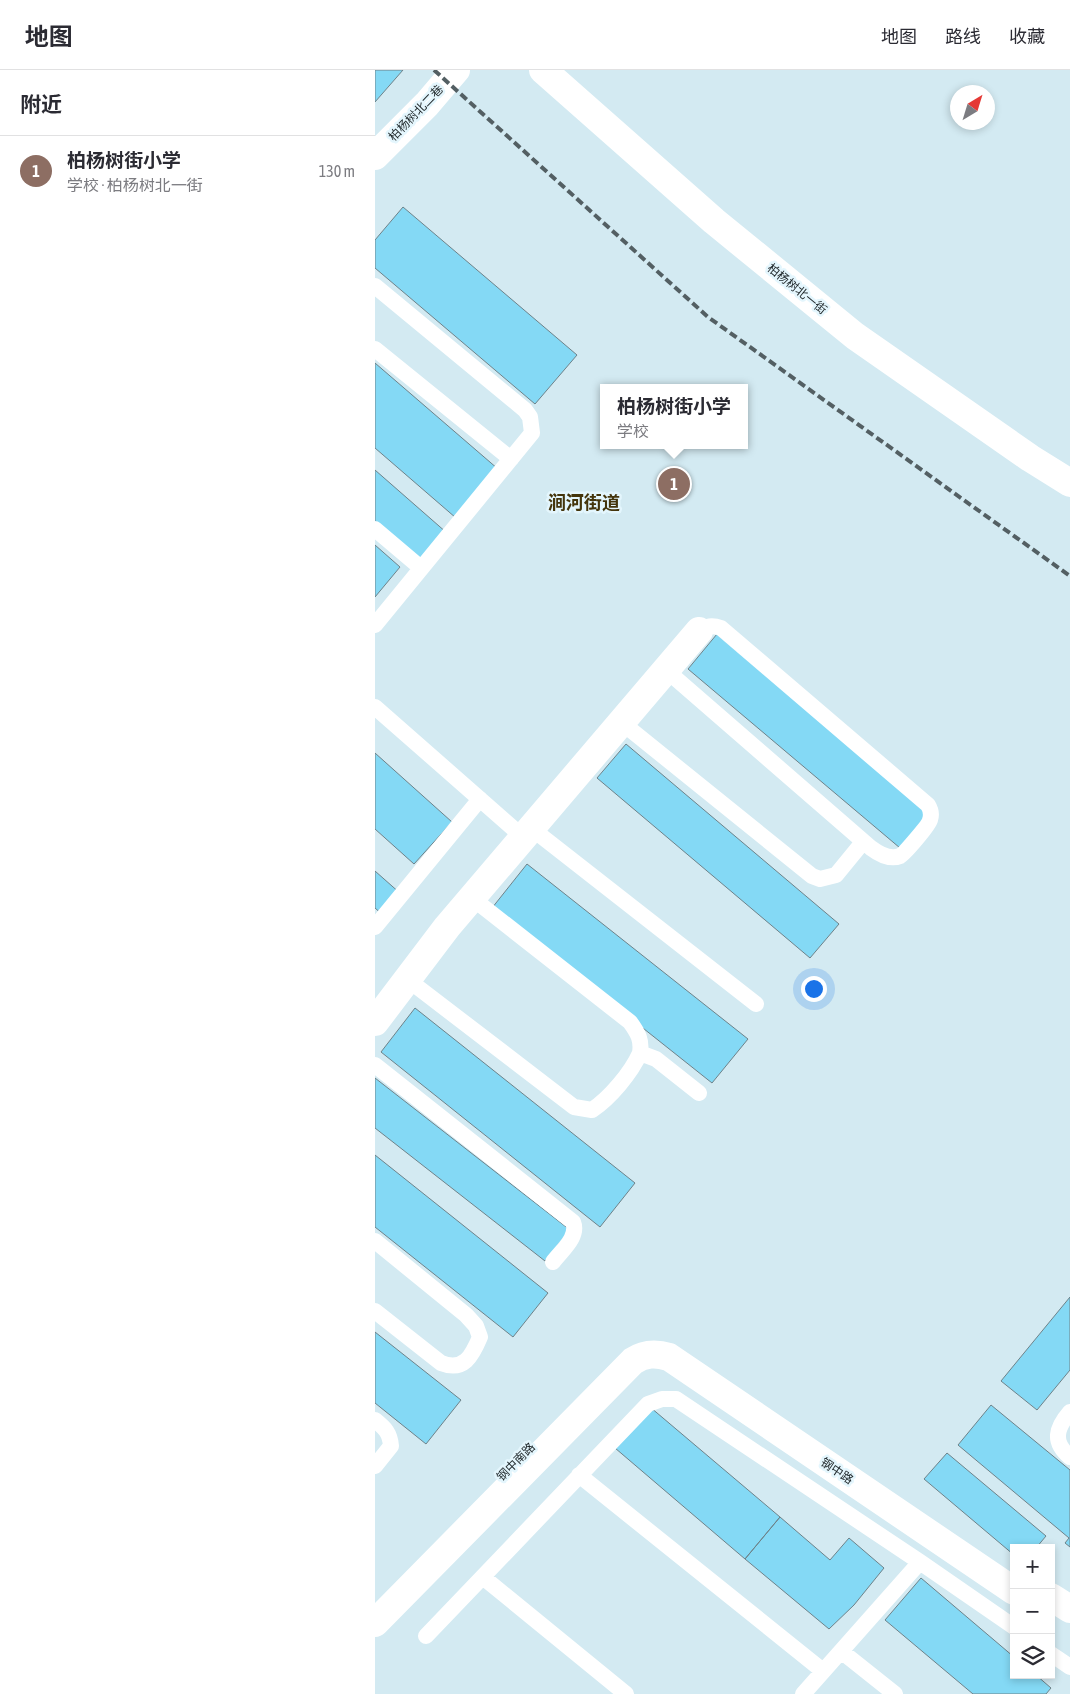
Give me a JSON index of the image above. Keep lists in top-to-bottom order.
{
  "streets": {
    "street": [
      "柏杨树北二巷",
      "柏杨树北一街",
      "钢中南路",
      "钢中路"
    ]
  },
  "crossings": [
    ["钢中南路", "钢中路"]
  ],
  "districts": ["涧河街道"],
  "north": "top right",
  "page": {
    "header": "地图",
    "nav": ["地图", "路线", "收藏"],
    "heading": "附近",
    "list": [
      {
        "mark": "1",
        "name": "柏杨树街小学",
        "note": "学校 · 柏杨树北一街",
        "value": "130 m"
      }
    ],
    "popup": ["柏杨树街小学", "学校"],
    "pins": "1",
    "map_buttons": ["+", "−"]
  }
}
